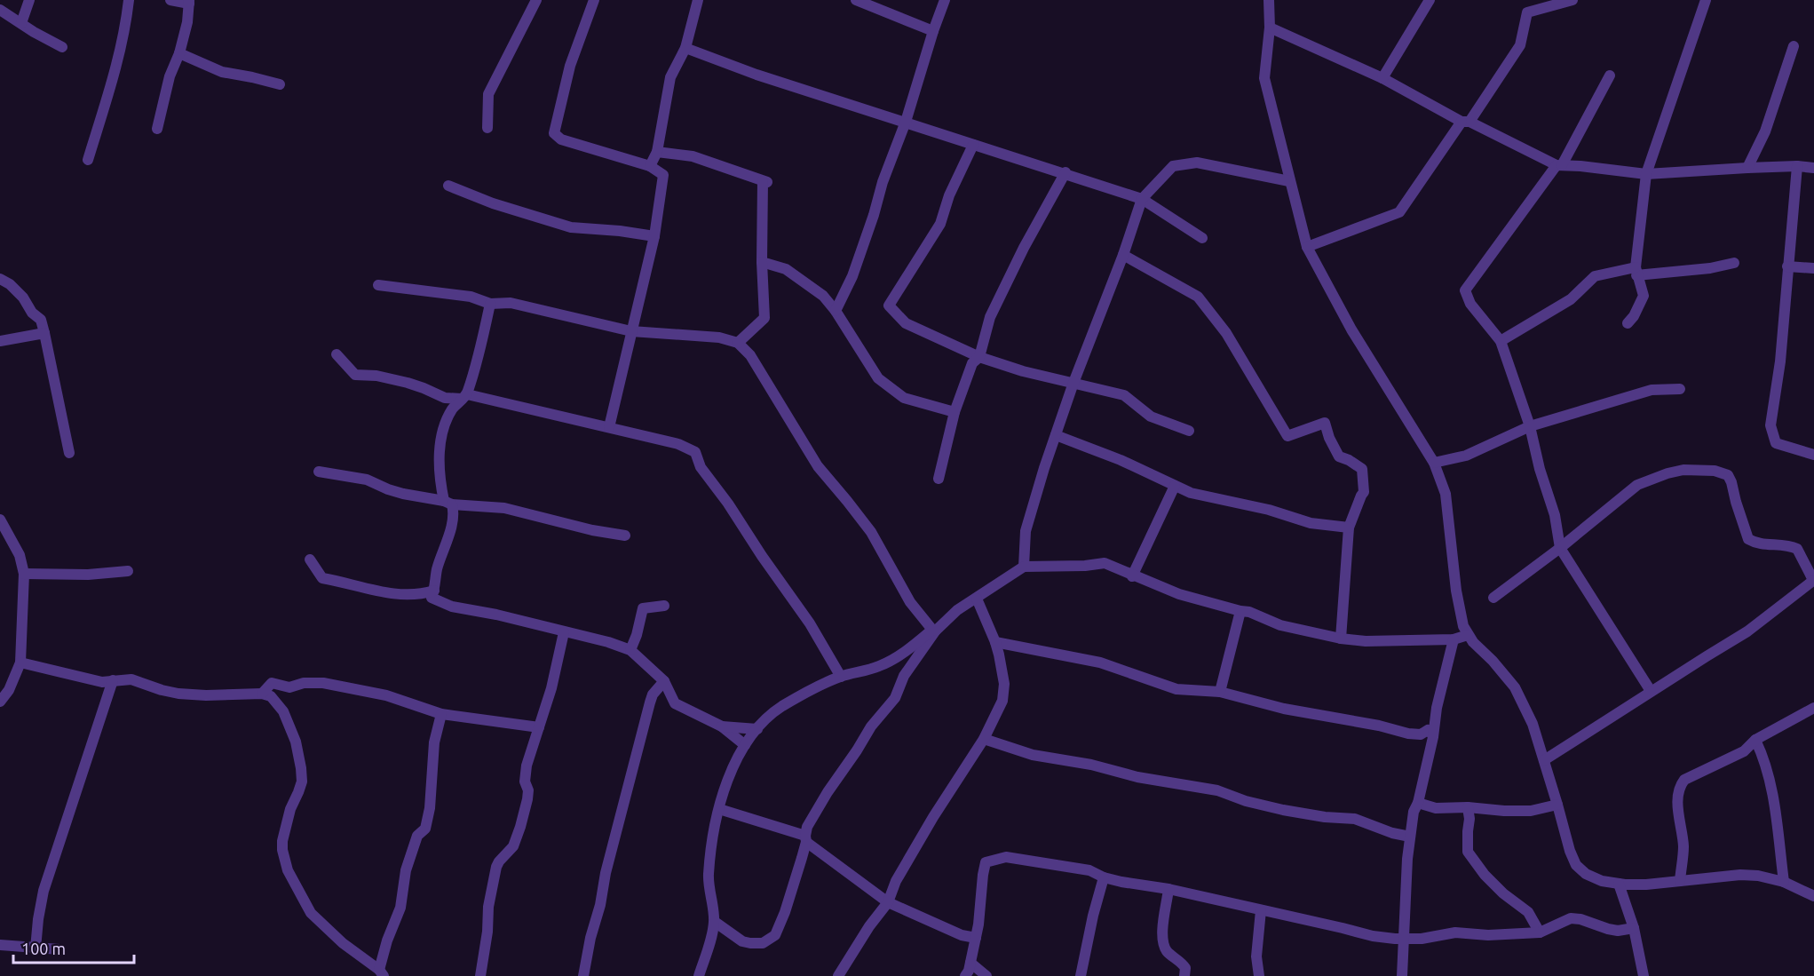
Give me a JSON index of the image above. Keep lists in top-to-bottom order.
{
  "scale_bar": "100 m"
}
